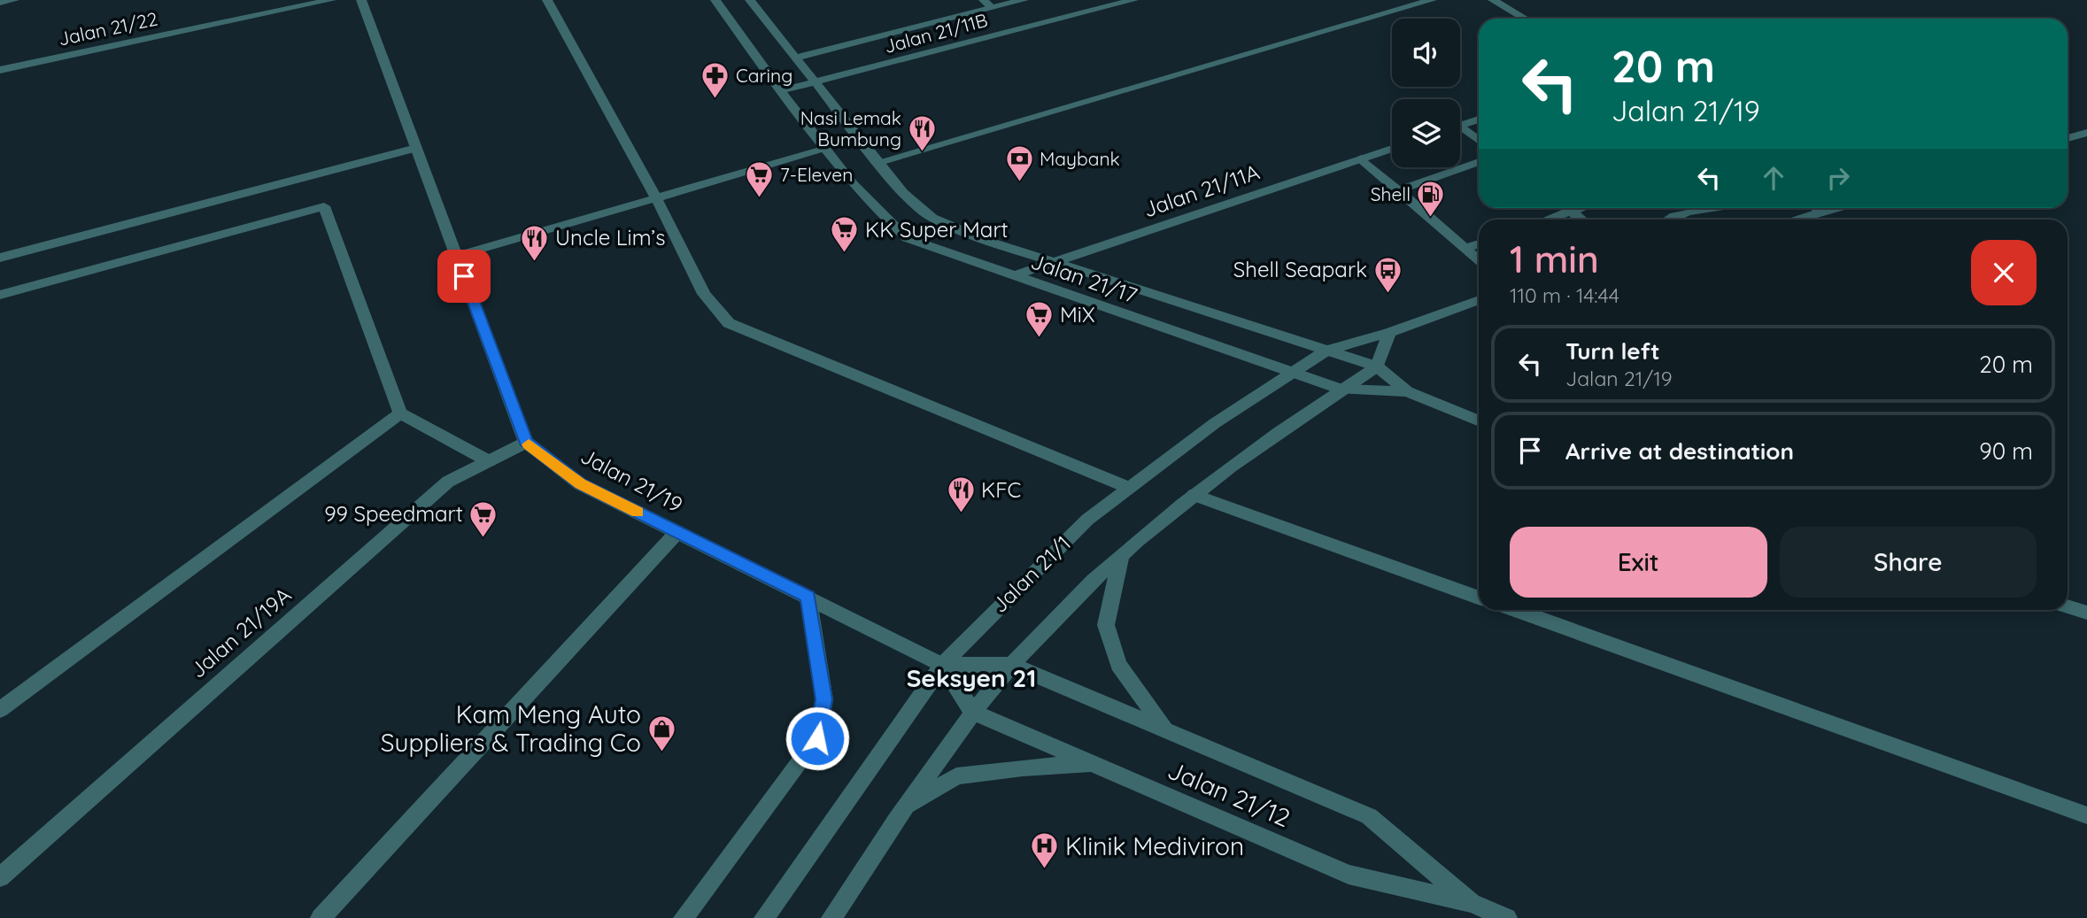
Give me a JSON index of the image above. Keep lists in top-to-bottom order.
{
  "streets": {
    "street": [
      "Jalan 21/22",
      "Jalan 21/11B",
      "Jalan 21/11A",
      "Jalan 21/17",
      "Jalan 21/19",
      "Jalan 21/1",
      "Jalan 21/19A",
      "Jalan 21/12"
    ]
  },
  "crossings": [
    ["Jalan 21/11B", "Jalan 21/17"],
    ["Jalan 21/11A", "Jalan 21/17"],
    ["Jalan 21/17", "Jalan 21/1"],
    ["Jalan 21/19", "Jalan 21/1"],
    ["Jalan 21/19", "Jalan 21/19A"]
  ],
  "districts": ["Seksyen 21"],
  "places": {
    "pharmacy": ["Caring"],
    "restaurant": ["Nasi Lemak Bumbung", "Uncle Lim’s", "KFC"],
    "bank": ["Maybank"],
    "supermarket": [
      "7-Eleven",
      "KK Super Mart",
      "MiX",
      "99 Speedmart"
    ],
    "fuel station": ["Shell"],
    "bus stop": ["Shell Seapark"],
    "shop": ["Kam Meng Auto Suppliers & Trading Co"],
    "hospital": ["Klinik Mediviron"]
  },
  "page": {
    "turn": ["20 m", "Jalan 21/19"],
    "heading": ["1 min", "110 m · 14:44"],
    "list": [
      {
        "name": "Turn left",
        "note": "Jalan 21/19",
        "value": "20 m"
      },
      {
        "name": "Arrive at destination",
        "value": "90 m"
      }
    ],
    "buttons": ["Exit", "Share"]
  }
}
